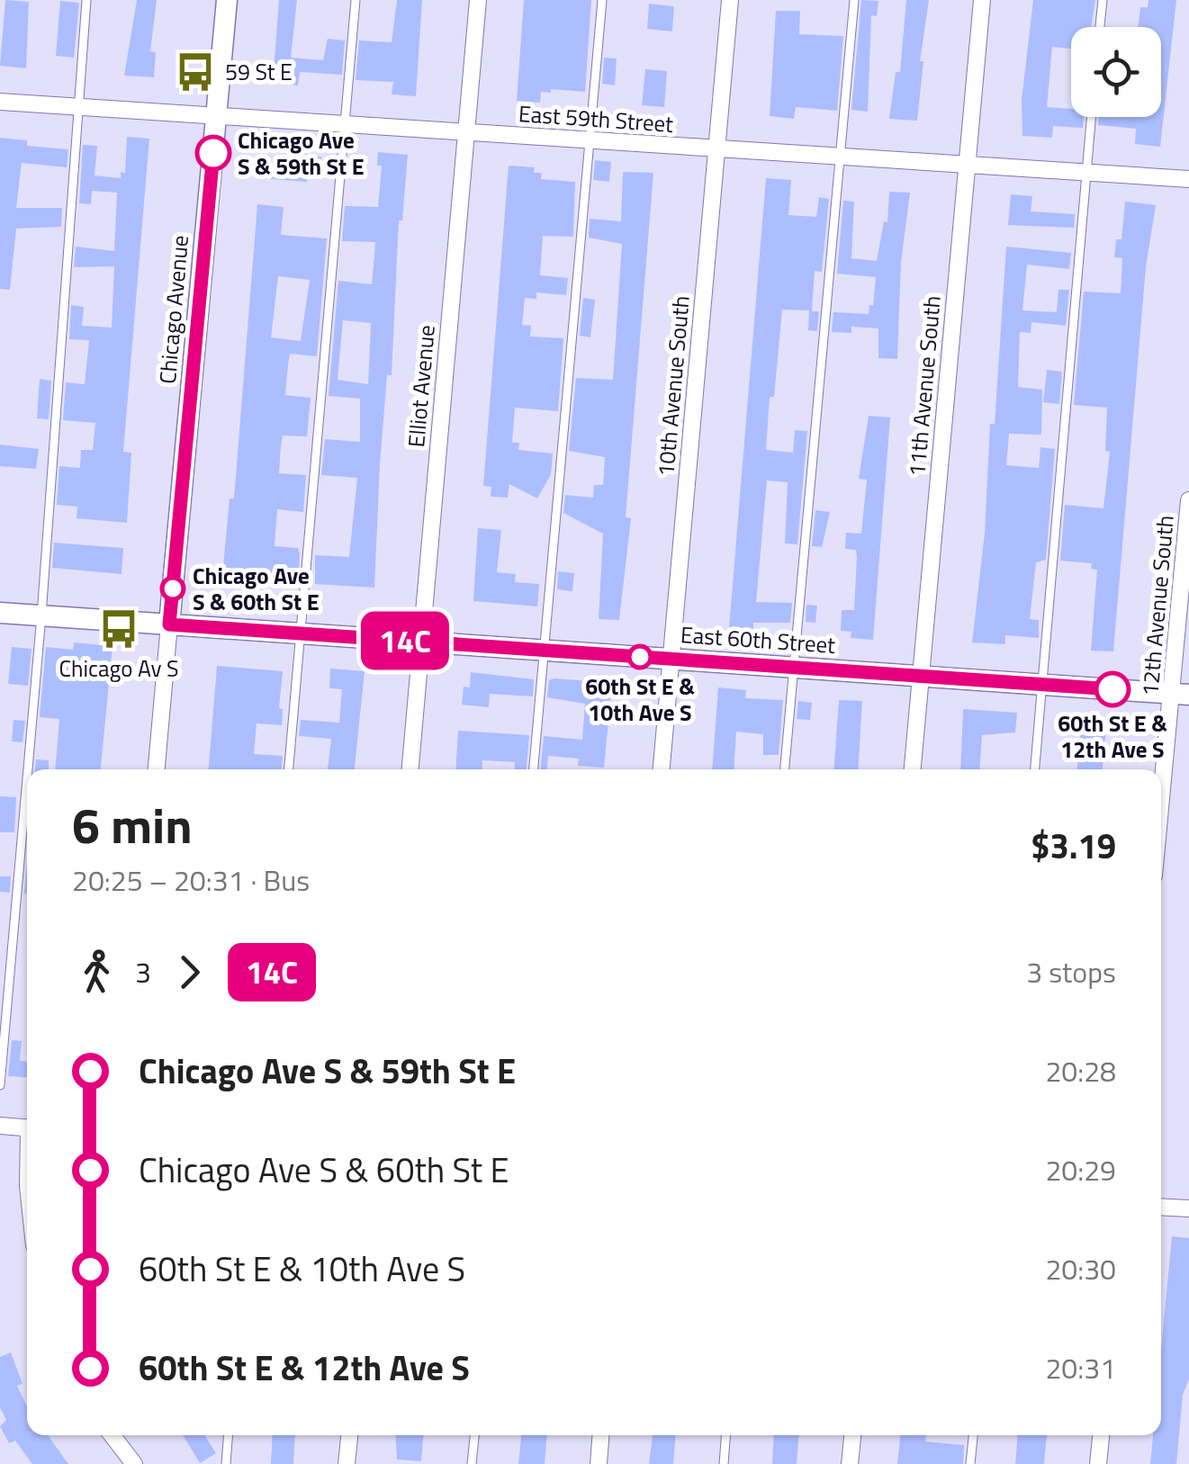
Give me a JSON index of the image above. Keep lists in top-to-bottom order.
{
  "streets": {
    "street": [
      "East 59th Street",
      "Chicago Avenue",
      "Elliot Avenue",
      "10th Avenue South",
      "11th Avenue South",
      "12th Avenue South",
      "East 60th Street"
    ]
  },
  "crossings": [
    ["East 59th Street", "Chicago Avenue"],
    ["East 59th Street", "Elliot Avenue"],
    ["East 59th Street", "10th Avenue South"],
    ["East 59th Street", "11th Avenue South"],
    ["Chicago Avenue", "East 60th Street"],
    ["Elliot Avenue", "East 60th Street"],
    ["10th Avenue South", "East 60th Street"],
    ["11th Avenue South", "East 60th Street"],
    ["12th Avenue South", "East 60th Street"]
  ],
  "places": {
    "bus stop": ["59 St E", "Chicago Av S"],
    "other": [
      "Chicago Ave S & 59th St E",
      "Chicago Ave S & 60th St E",
      "60th St E & 10th Ave S",
      "60th St E & 12th Ave S"
    ]
  },
  "lines": ["bus line 14C"],
  "page": {
    "on_map": "14C",
    "heading": ["6 min", "20:25 – 20:31 · Bus", "$3.19"],
    "legs": ["3", "14C", "3 stops"],
    "list": [
      {
        "name": "Chicago Ave S & 59th St E",
        "value": "20:28"
      },
      {
        "name": "Chicago Ave S & 60th St E",
        "value": "20:29"
      },
      {
        "name": "60th St E & 10th Ave S",
        "value": "20:30"
      },
      {
        "name": "60th St E & 12th Ave S",
        "value": "20:31"
      }
    ]
  }
}
